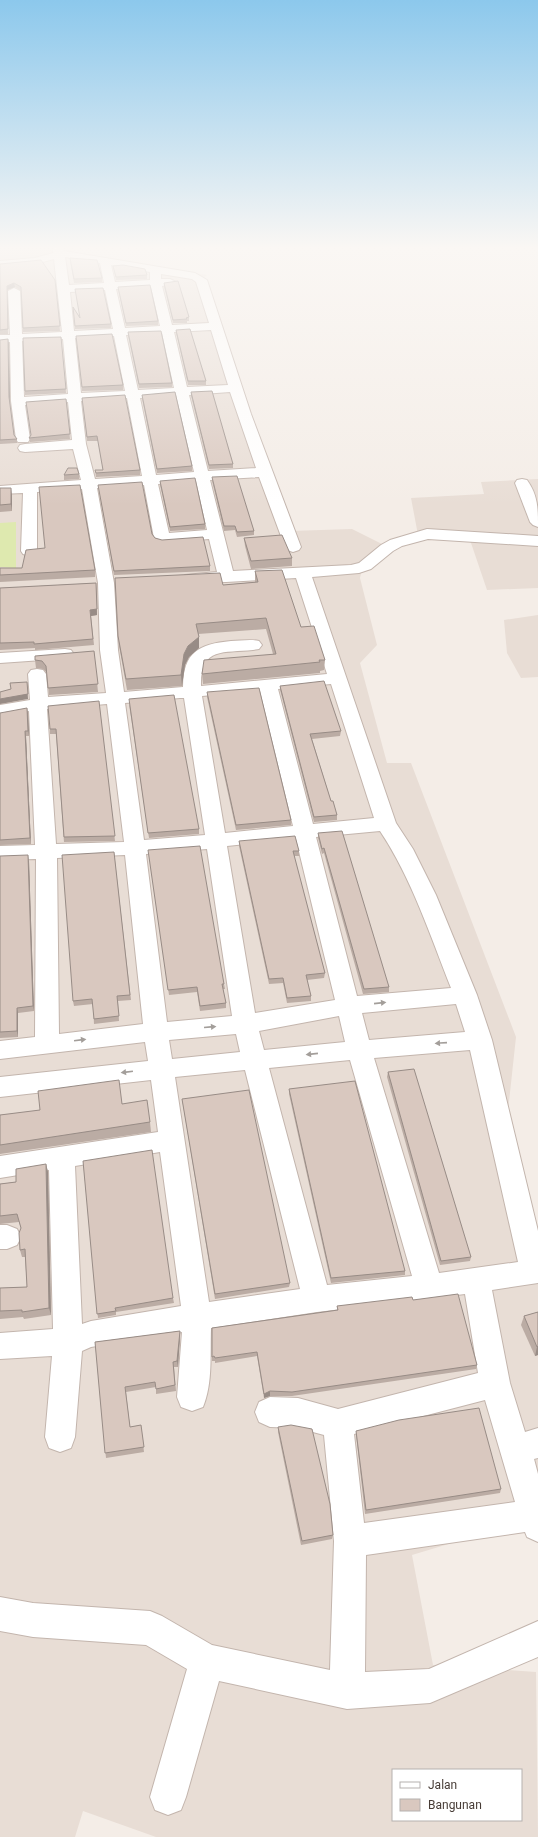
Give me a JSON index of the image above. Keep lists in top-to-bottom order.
{
  "legend": ["Jalan", "Bangunan"]
}
